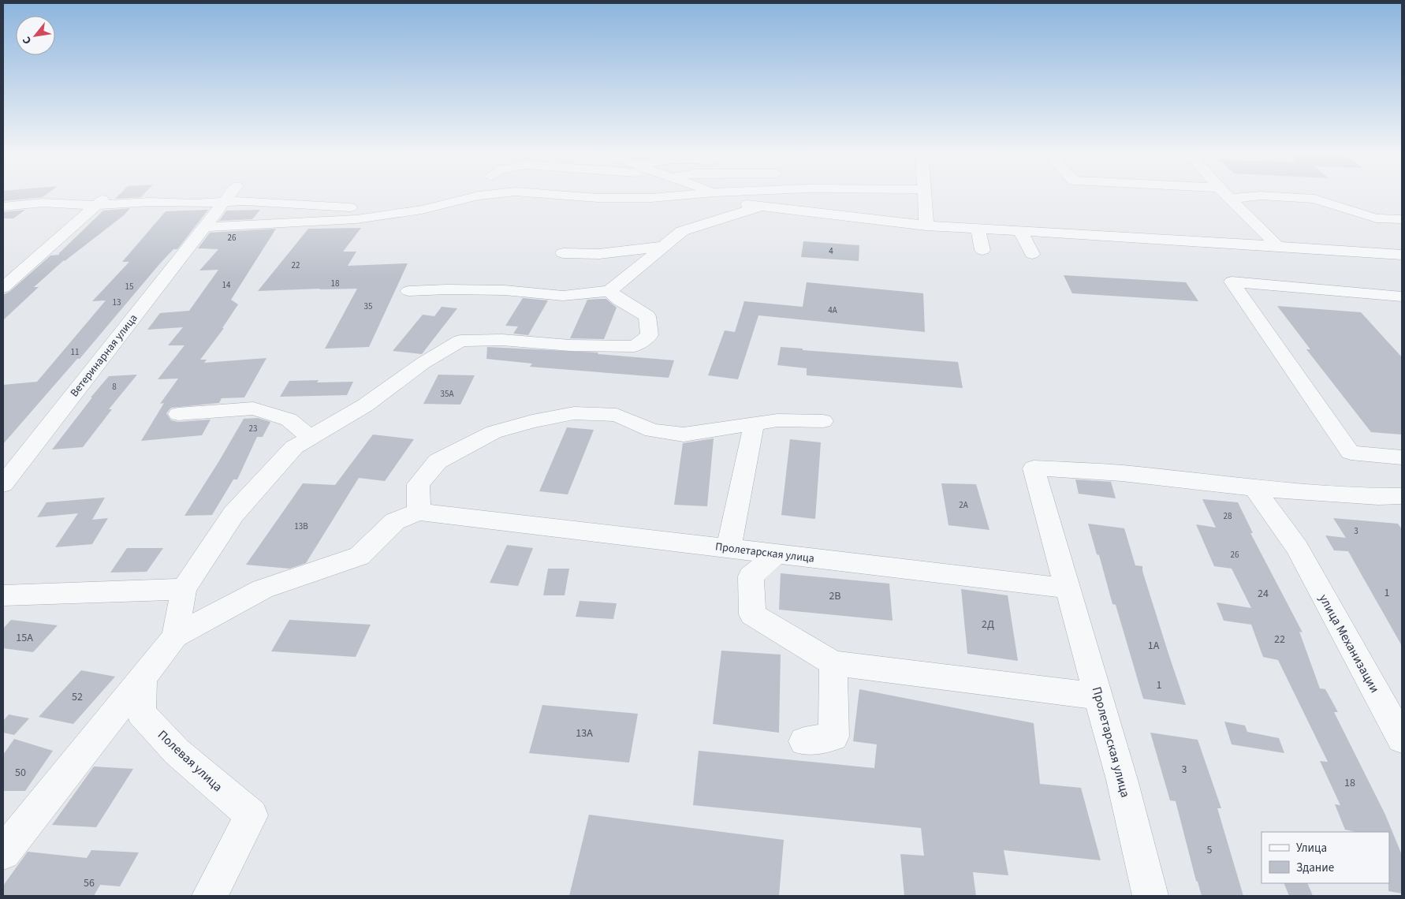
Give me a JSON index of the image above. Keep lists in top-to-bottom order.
{
  "streets": {
    "street": [
      "Ветеринарная улица",
      "Пролетарская улица",
      "улица Механизации",
      "Полевая улица"
    ]
  },
  "crossings": [
    ["Пролетарская улица", "улица Механизации"]
  ],
  "house_numbers": [
    "26",
    "4",
    "22",
    "18",
    "14",
    "15",
    "13",
    "35",
    "4А",
    "11",
    "8",
    "35А",
    "23",
    "2А",
    "28",
    "13В",
    "3",
    "26",
    "1",
    "24",
    "2В",
    "2Д",
    "15А",
    "22",
    "1А",
    "1",
    "52",
    "13А",
    "3",
    "50",
    "18",
    "5",
    "56"
  ],
  "legend": ["Улица", "Здание"],
  "north": "bottom left"
}
